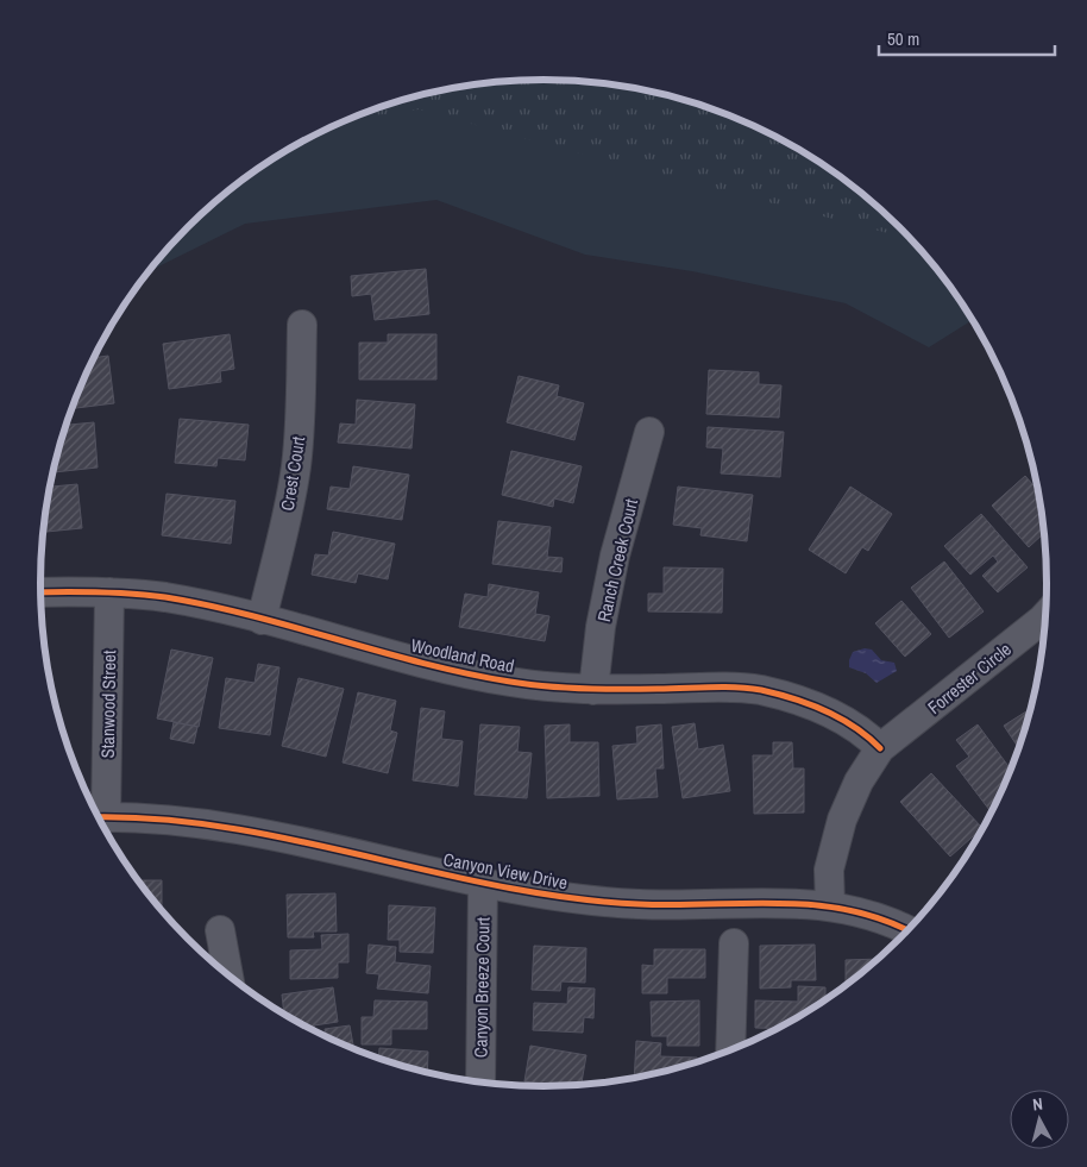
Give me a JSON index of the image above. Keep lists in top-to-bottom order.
{
  "streets": {
    "street": [
      "Crest Court",
      "Ranch Creek Court",
      "Woodland Road",
      "Forrester Circle",
      "Stanwood Street",
      "Canyon View Drive",
      "Canyon Breeze Court"
    ]
  },
  "crossings": [
    ["Crest Court", "Woodland Road"],
    ["Ranch Creek Court", "Woodland Road"],
    ["Woodland Road", "Forrester Circle"],
    ["Woodland Road", "Stanwood Street"],
    ["Stanwood Street", "Canyon View Drive"],
    ["Canyon View Drive", "Canyon Breeze Court"]
  ],
  "scale_bar": "50 m",
  "north": "top"
}
